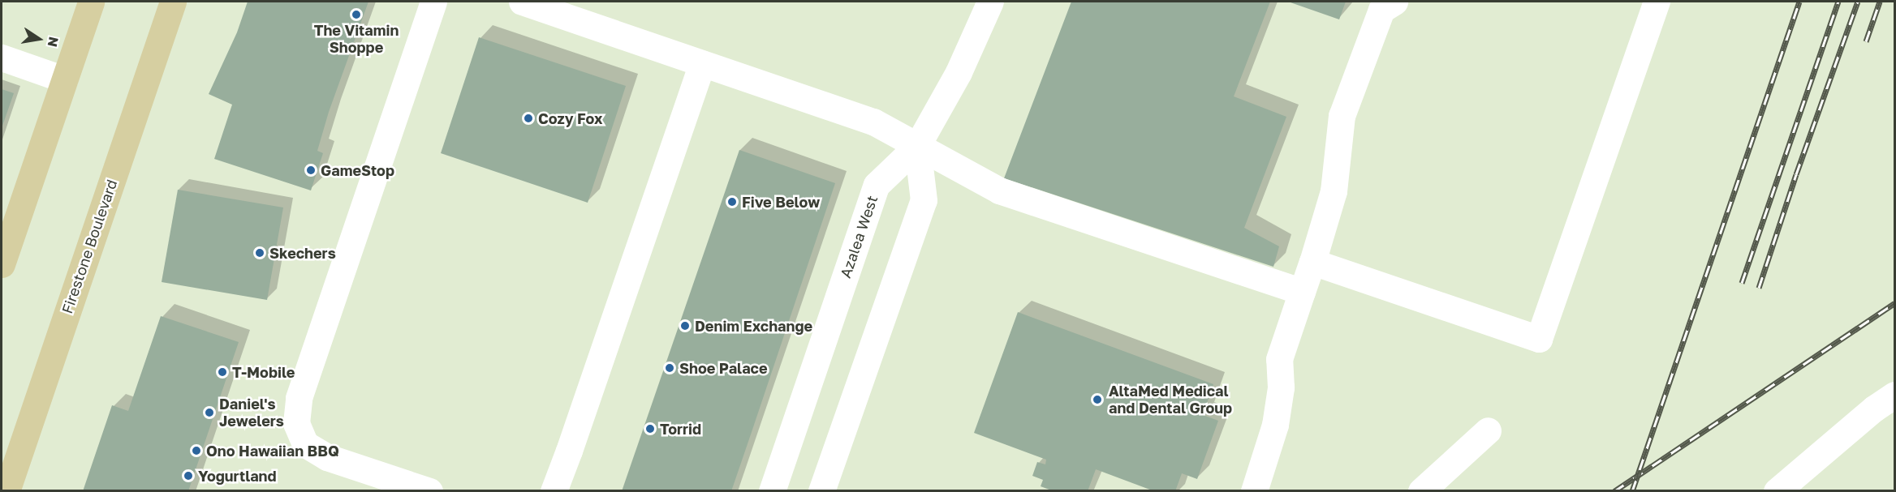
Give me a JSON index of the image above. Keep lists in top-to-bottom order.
{
  "streets": {
    "main road": ["Firestone Boulevard"],
    "street": ["Azalea West"]
  },
  "places": [
    "The Vitamin Shoppe",
    "Cozy Fox",
    "GameStop",
    "Five Below",
    "Skechers",
    "Denim Exchange",
    "Shoe Palace",
    "T-Mobile",
    "AltaMed Medical and Dental Group",
    "Daniel's Jewelers",
    "Torrid",
    "Ono Hawaiian BBQ",
    "Yogurtland"
  ],
  "north": "right"
}
